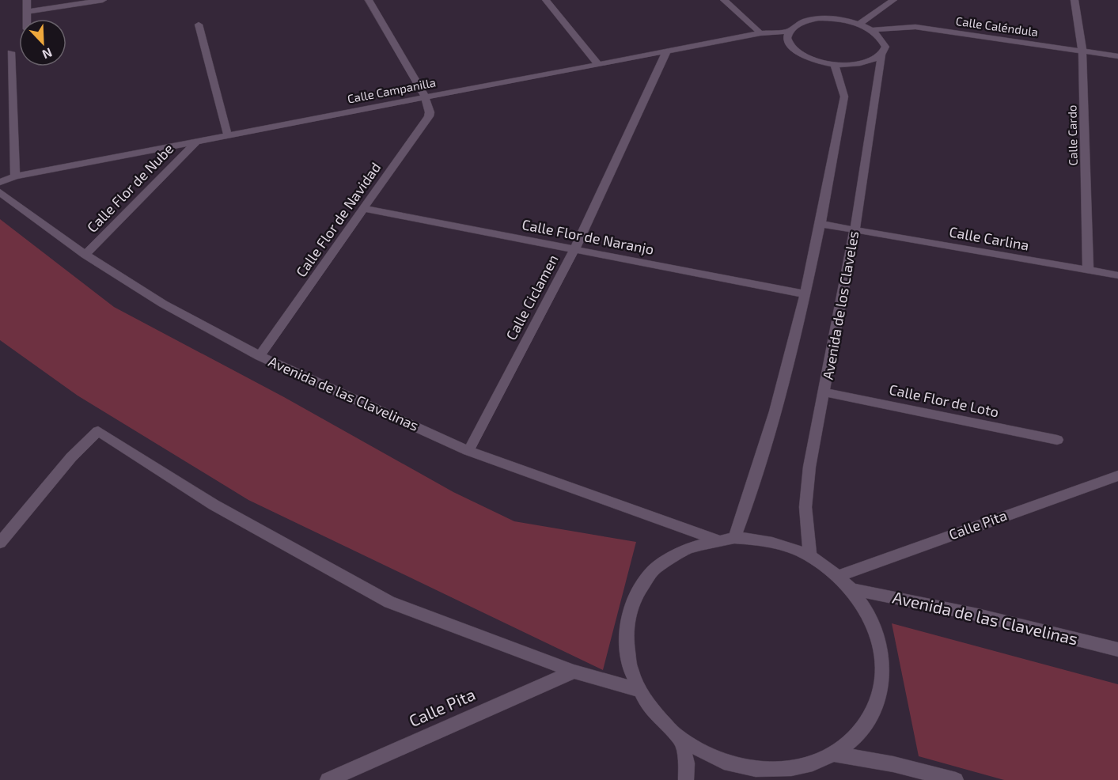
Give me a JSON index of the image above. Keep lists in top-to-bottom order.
{
  "streets": {
    "street": [
      "Calle Caléndula",
      "Calle Campanilla",
      "Calle Cardo",
      "Calle Flor de Nube",
      "Calle Flor de Navidad",
      "Calle Flor de Naranjo",
      "Calle Carlina",
      "Calle Ciclamen",
      "Avenida de los Claveles",
      "Avenida de las Clavelinas",
      "Calle Flor de Loto",
      "Calle Pita"
    ]
  },
  "crossings": [
    ["Calle Caléndula", "Calle Cardo"],
    ["Calle Caléndula", "Avenida de los Claveles"],
    ["Calle Campanilla", "Calle Flor de Nube"],
    ["Calle Campanilla", "Calle Flor de Navidad"],
    ["Calle Campanilla", "Calle Ciclamen"],
    ["Calle Cardo", "Calle Carlina"],
    ["Calle Flor de Nube", "Avenida de las Clavelinas"],
    ["Calle Flor de Navidad", "Calle Flor de Naranjo"],
    ["Calle Flor de Navidad", "Avenida de las Clavelinas"],
    ["Calle Flor de Naranjo", "Calle Ciclamen"],
    ["Calle Carlina", "Avenida de los Claveles"],
    ["Calle Ciclamen", "Avenida de las Clavelinas"],
    ["Avenida de los Claveles", "Calle Flor de Loto"]
  ],
  "north": "bottom right"
}
